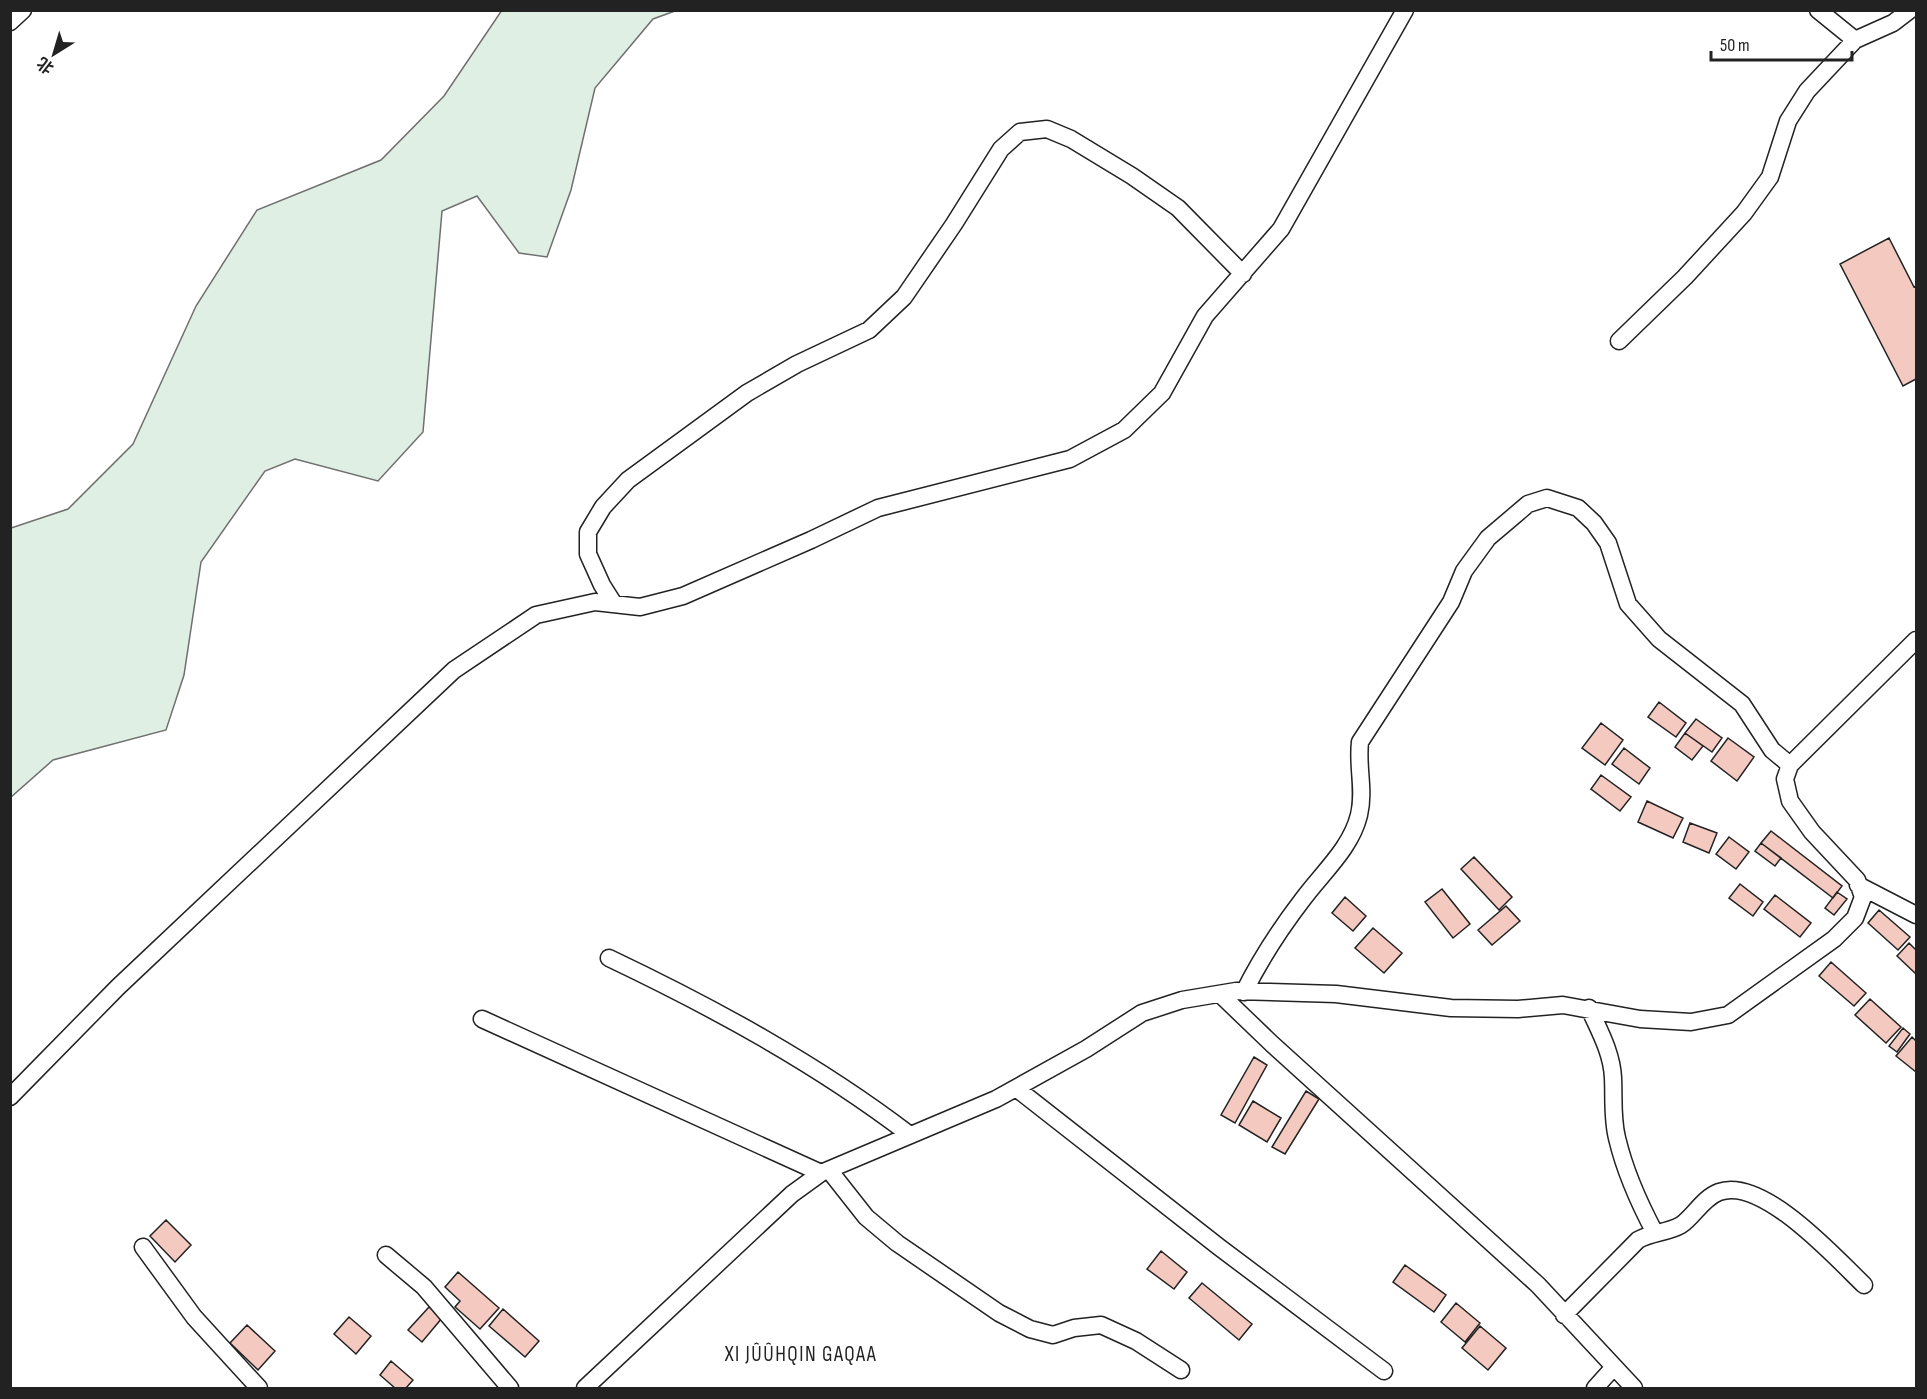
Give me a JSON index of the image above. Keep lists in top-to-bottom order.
{
  "districts": ["XI JÛÛHQIN GAQAA"],
  "scale_bar": "50 m",
  "north": "bottom left"
}
